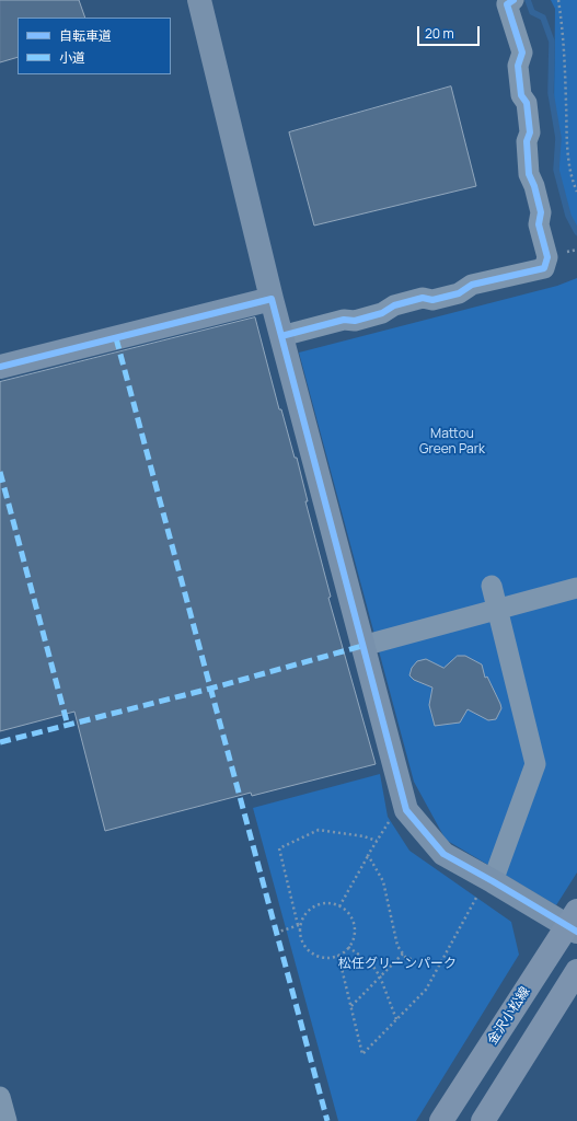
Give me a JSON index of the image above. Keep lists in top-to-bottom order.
{
  "streets": {
    "main road": ["金沢小松線"]
  },
  "parks": ["Mattou Green Park", "松任グリーンパーク"],
  "legend": ["自転車道", "小道"],
  "scale_bar": "20 m"
}
